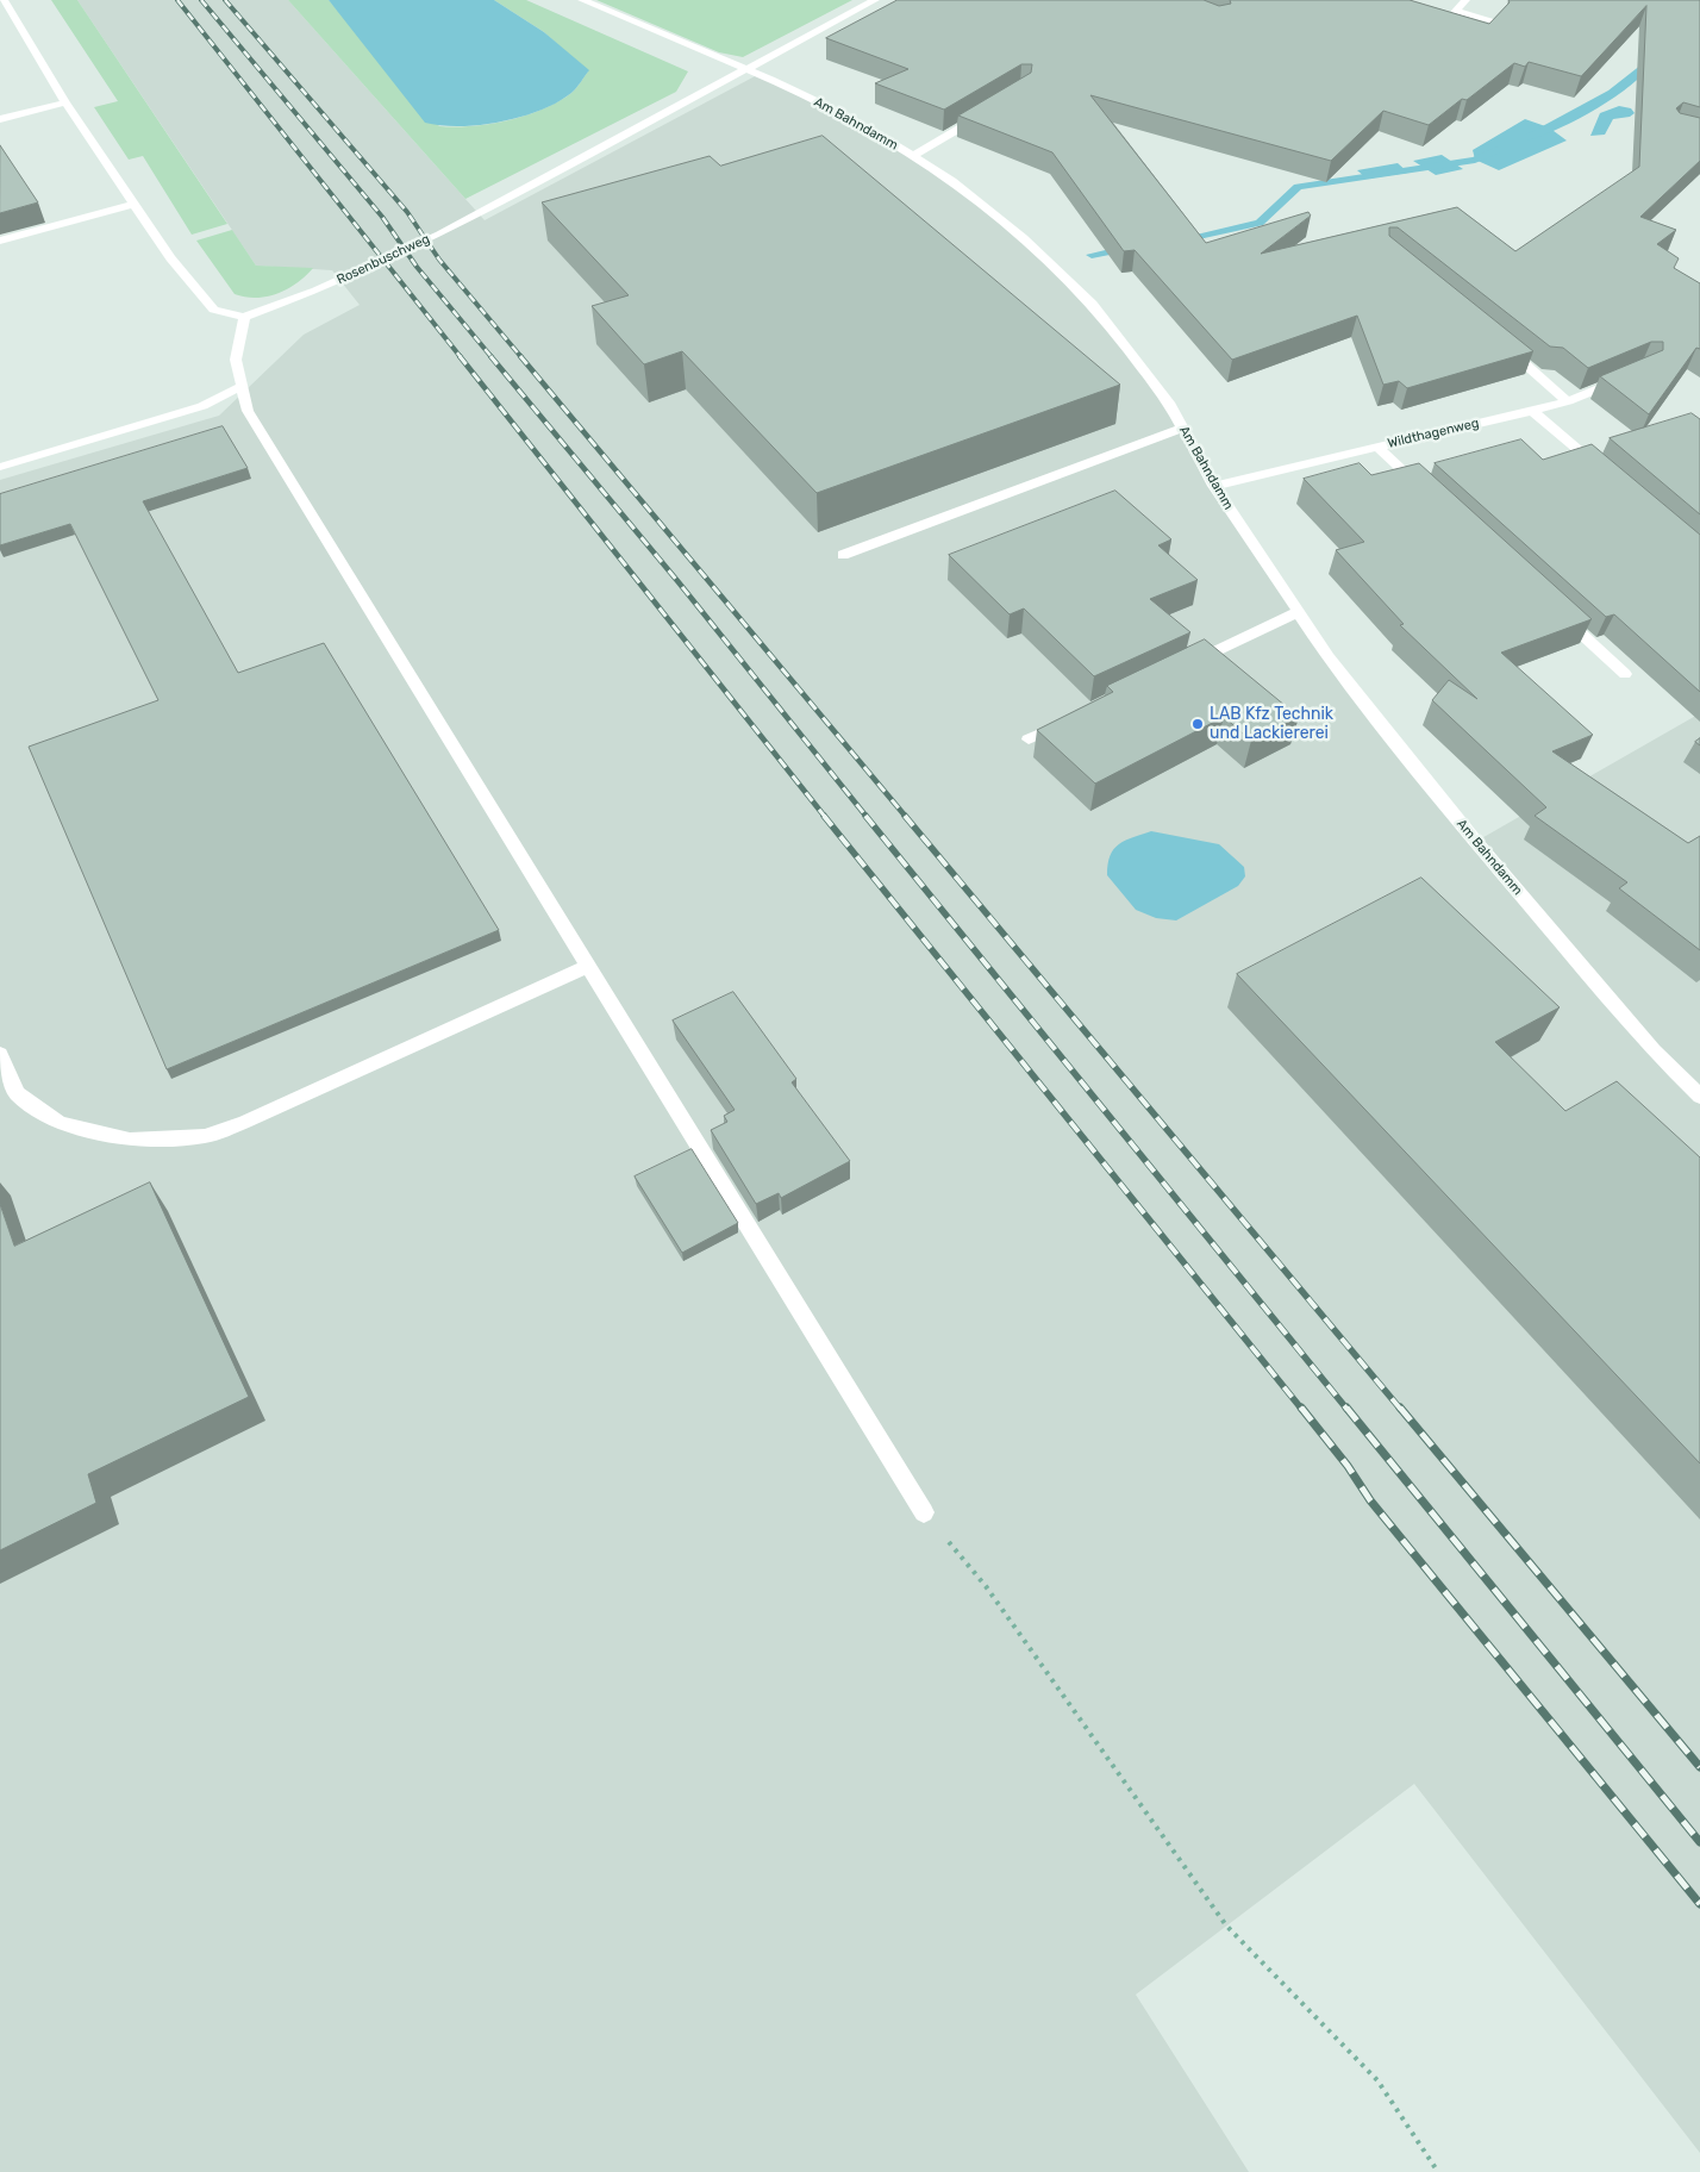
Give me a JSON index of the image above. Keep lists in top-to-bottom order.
{
  "streets": {
    "street": ["Am Bahndamm", "Rosenbuschweg", "Wildthagenweg"]
  },
  "crossings": [
    ["Am Bahndamm", "Rosenbuschweg"],
    ["Am Bahndamm", "Wildthagenweg"]
  ],
  "places": ["LAB Kfz Technik und Lackiererei"]
}
